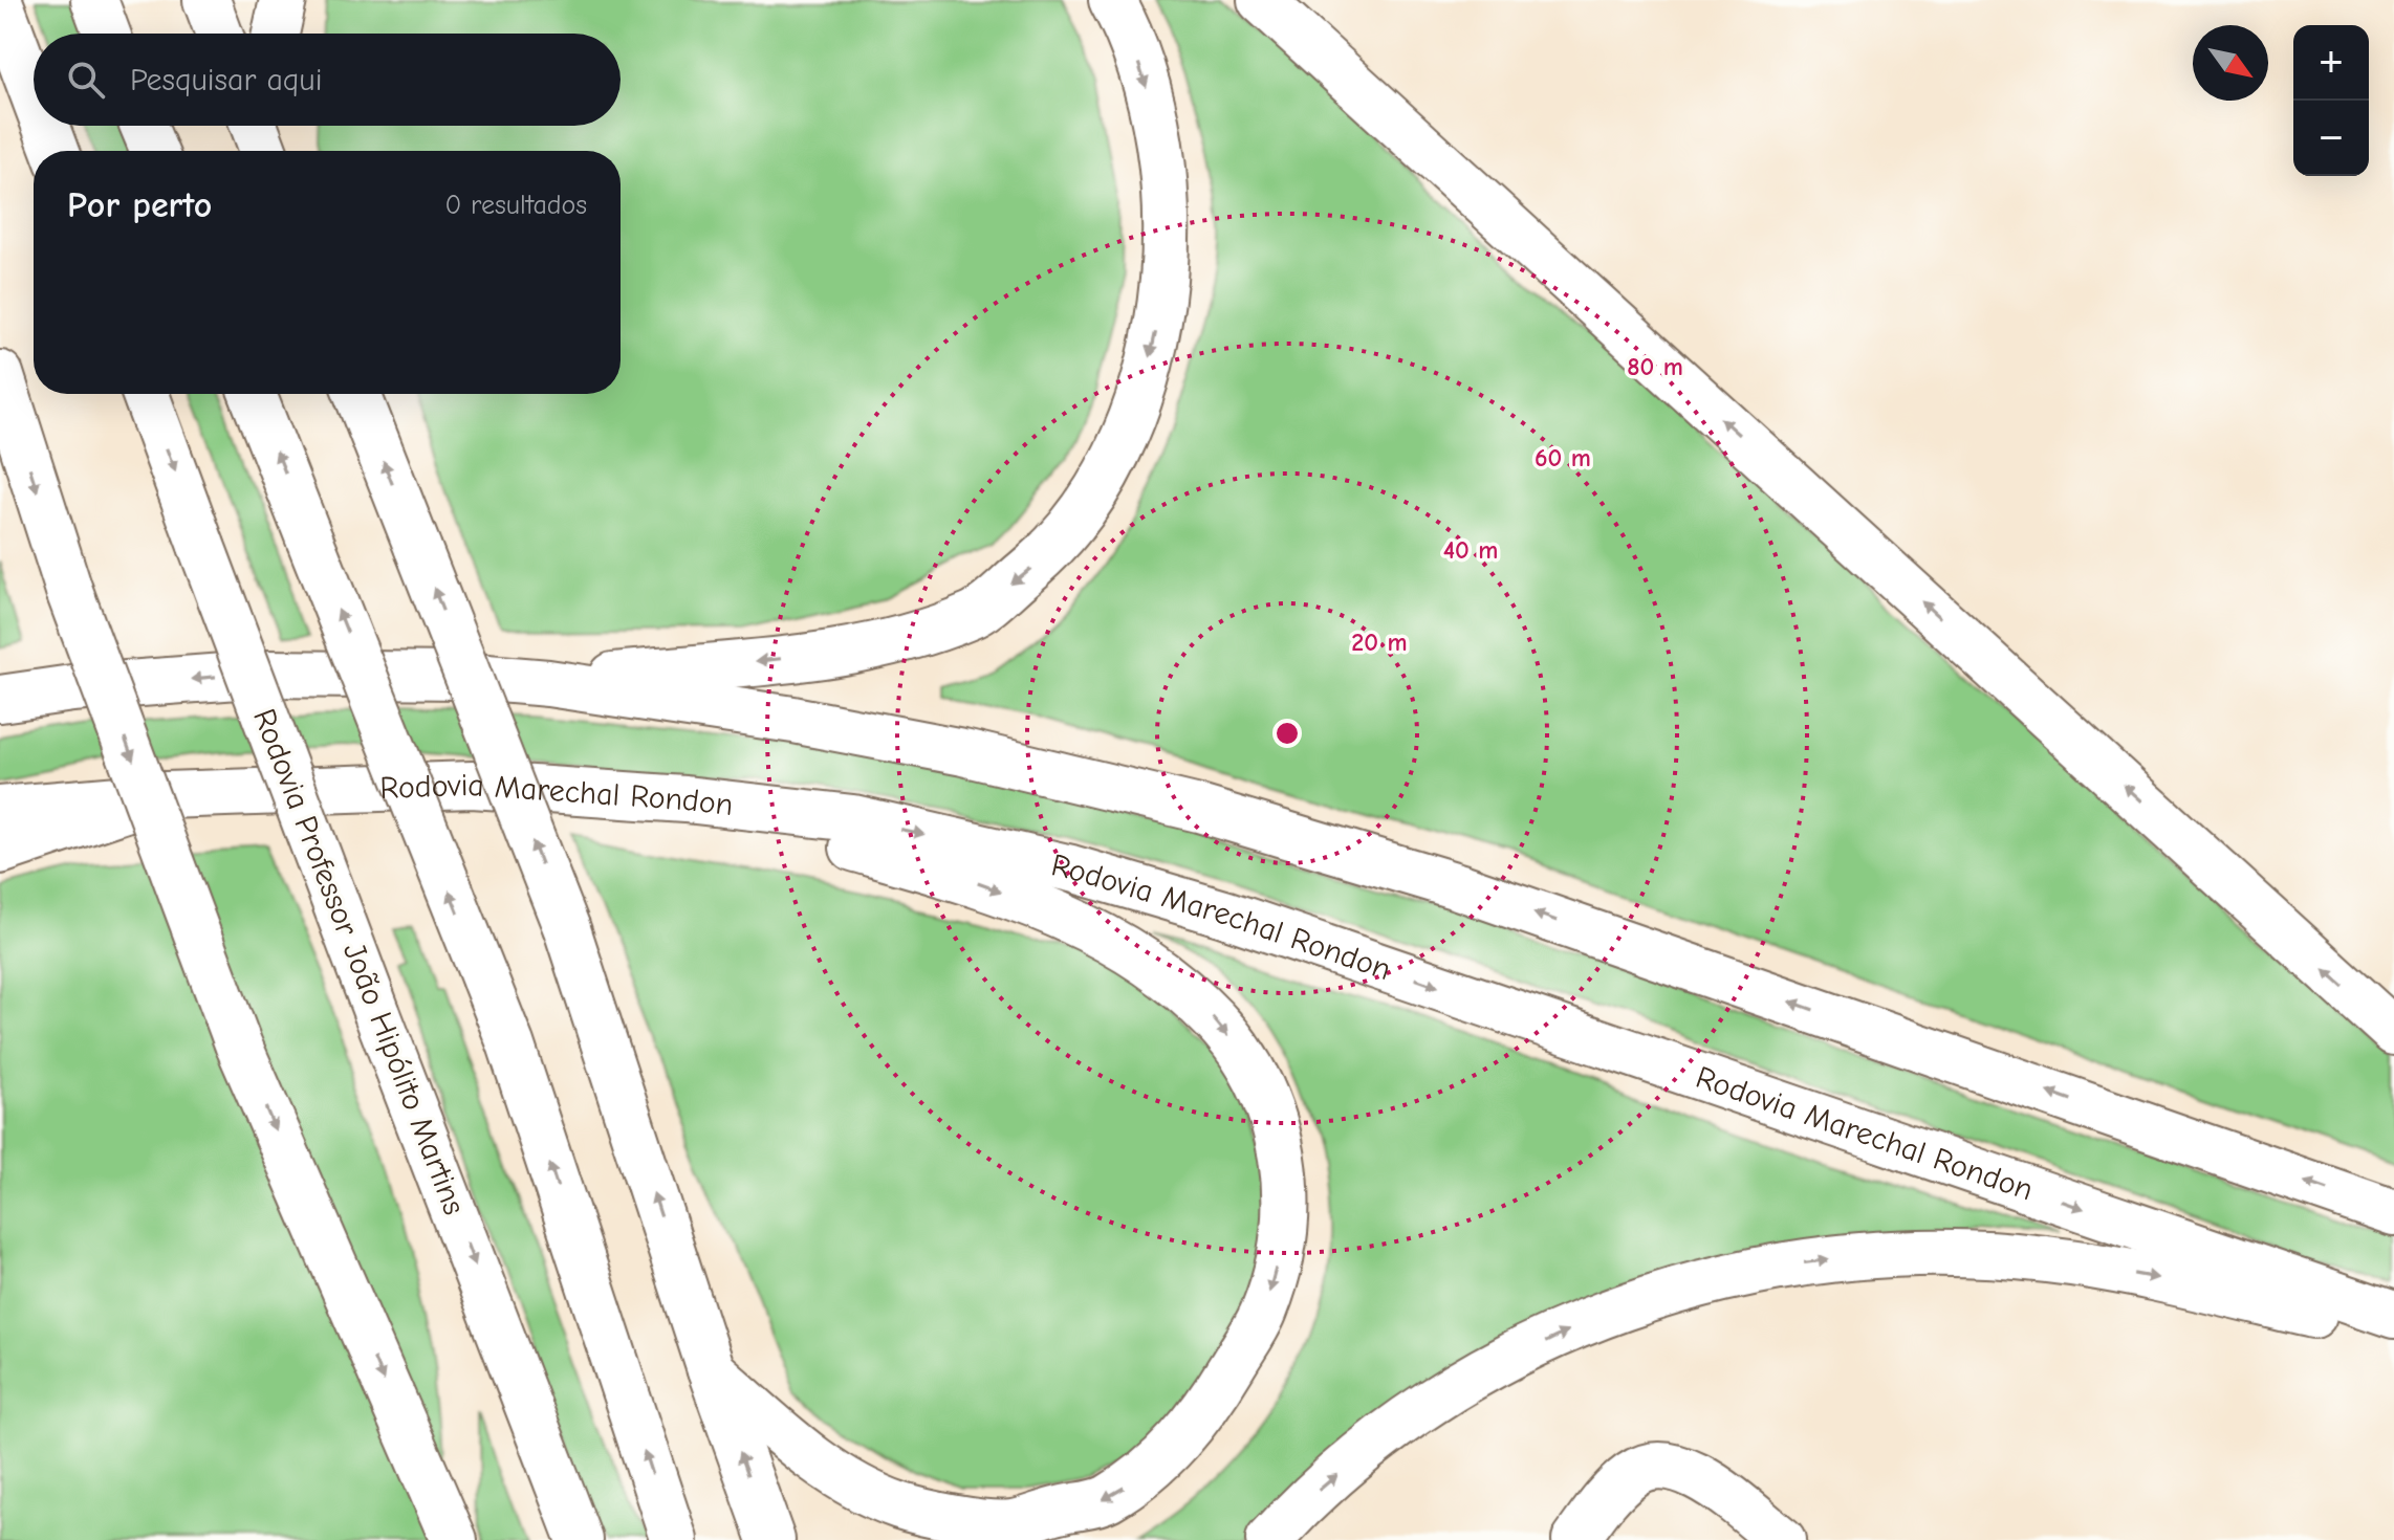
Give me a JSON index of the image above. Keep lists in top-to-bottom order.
{
  "streets": {
    "main road": ["Rodovia Marechal Rondon", "Rodovia Professor João Hipólito Martins"]
  },
  "north": "bottom right",
  "page": {
    "map_buttons": ["+", "−"],
    "search": "Pesquisar aqui",
    "heading": ["Por perto", "0 resultados"]
  },
  "rings": [
    "80 m",
    "60 m",
    "40 m",
    "20 m"
  ]
}
